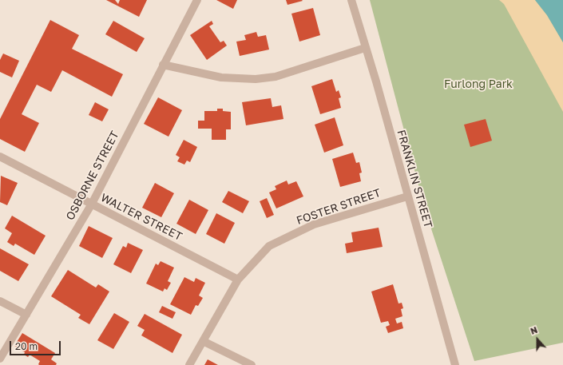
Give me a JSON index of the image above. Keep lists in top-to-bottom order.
{
  "streets": {
    "street": [
      "OSBORNE STREET",
      "FRANKLIN STREET",
      "FOSTER STREET",
      "WALTER STREET"
    ]
  },
  "crossings": [
    ["OSBORNE STREET", "WALTER STREET"],
    ["FRANKLIN STREET", "FOSTER STREET"],
    ["FOSTER STREET", "WALTER STREET"]
  ],
  "parks": ["Furlong Park"],
  "scale_bar": "20 m",
  "north": "top"
}
